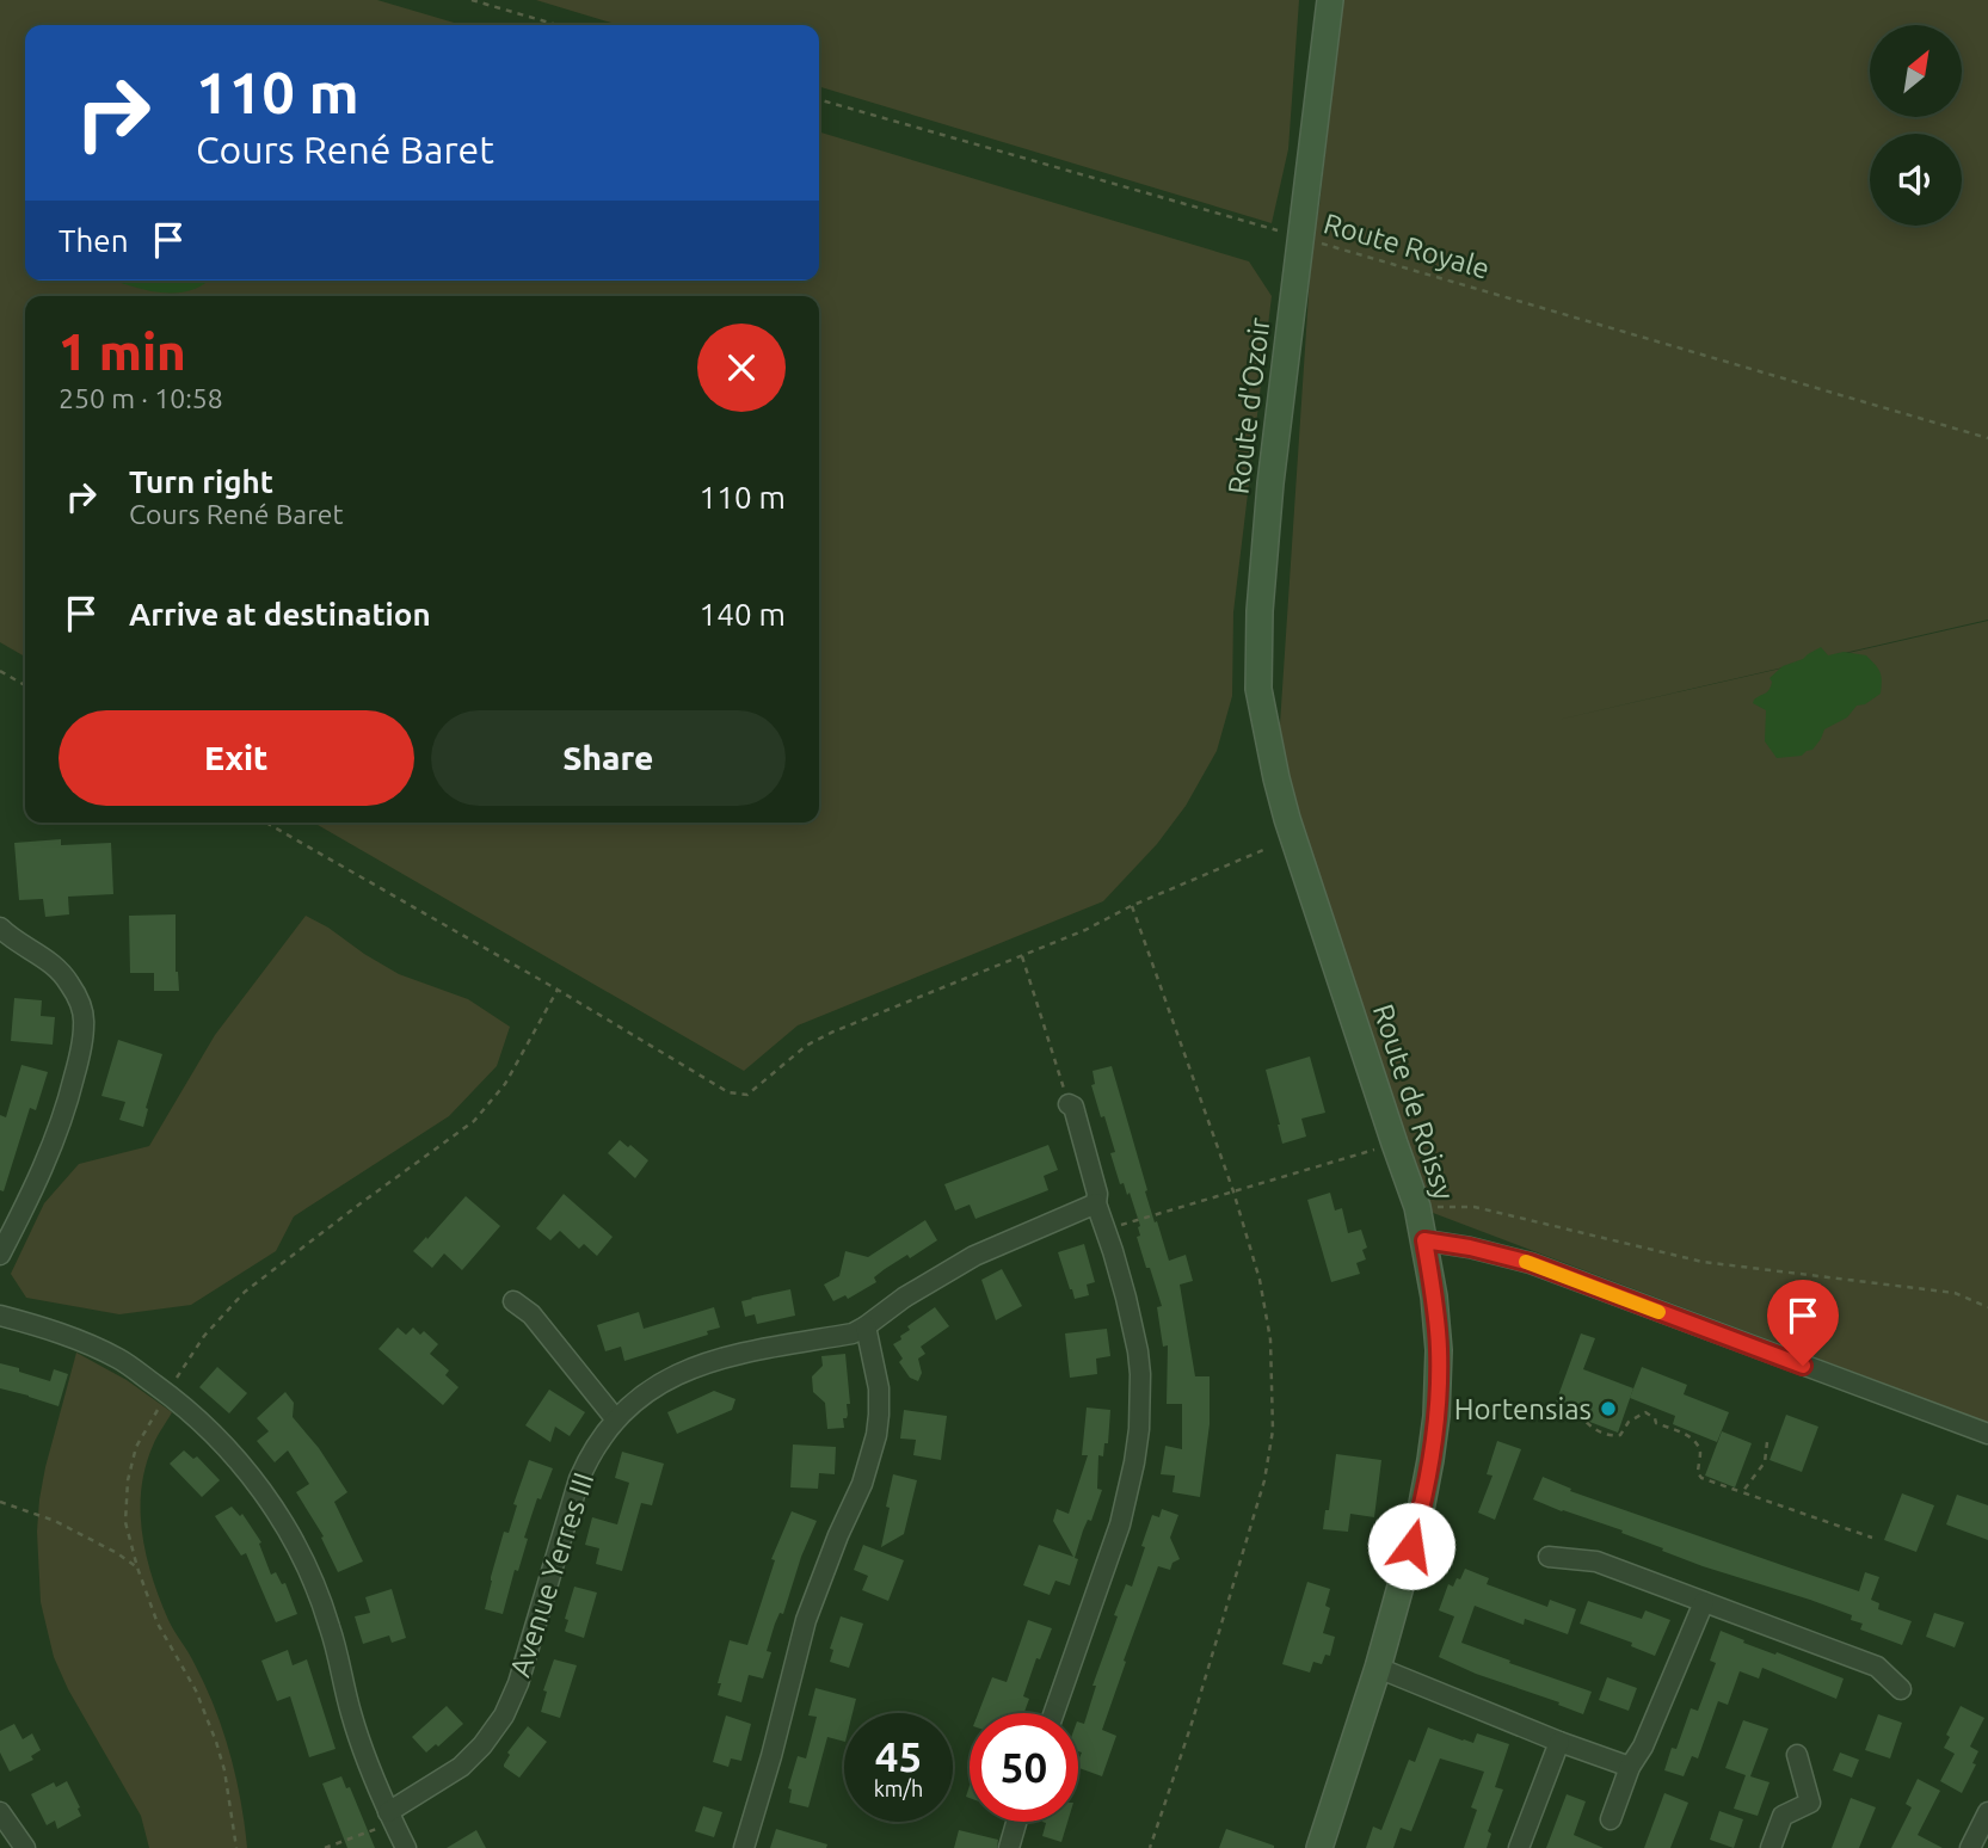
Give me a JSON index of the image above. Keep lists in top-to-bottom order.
{
  "streets": {
    "main road": ["Route d'Ozoir", "Route de Roissy"],
    "street": ["Avenue Yerres III"],
    "path": ["Route Royale"]
  },
  "crossings": [
    ["Route Royale", "Route d'Ozoir"],
    ["Route d'Ozoir", "Route de Roissy"]
  ],
  "places": ["Hortensias"],
  "north": "top right",
  "page": {
    "turn": ["110 m", "Cours René Baret"],
    "then": "Then",
    "heading": ["1 min", "250 m · 10:58"],
    "list": [
      {
        "name": "Turn right",
        "note": "Cours René Baret",
        "value": "110 m"
      },
      {
        "name": "Arrive at destination",
        "value": "140 m"
      }
    ],
    "buttons": ["Exit", "Share"],
    "speed": "45 km/h",
    "limit": "50"
  }
}
